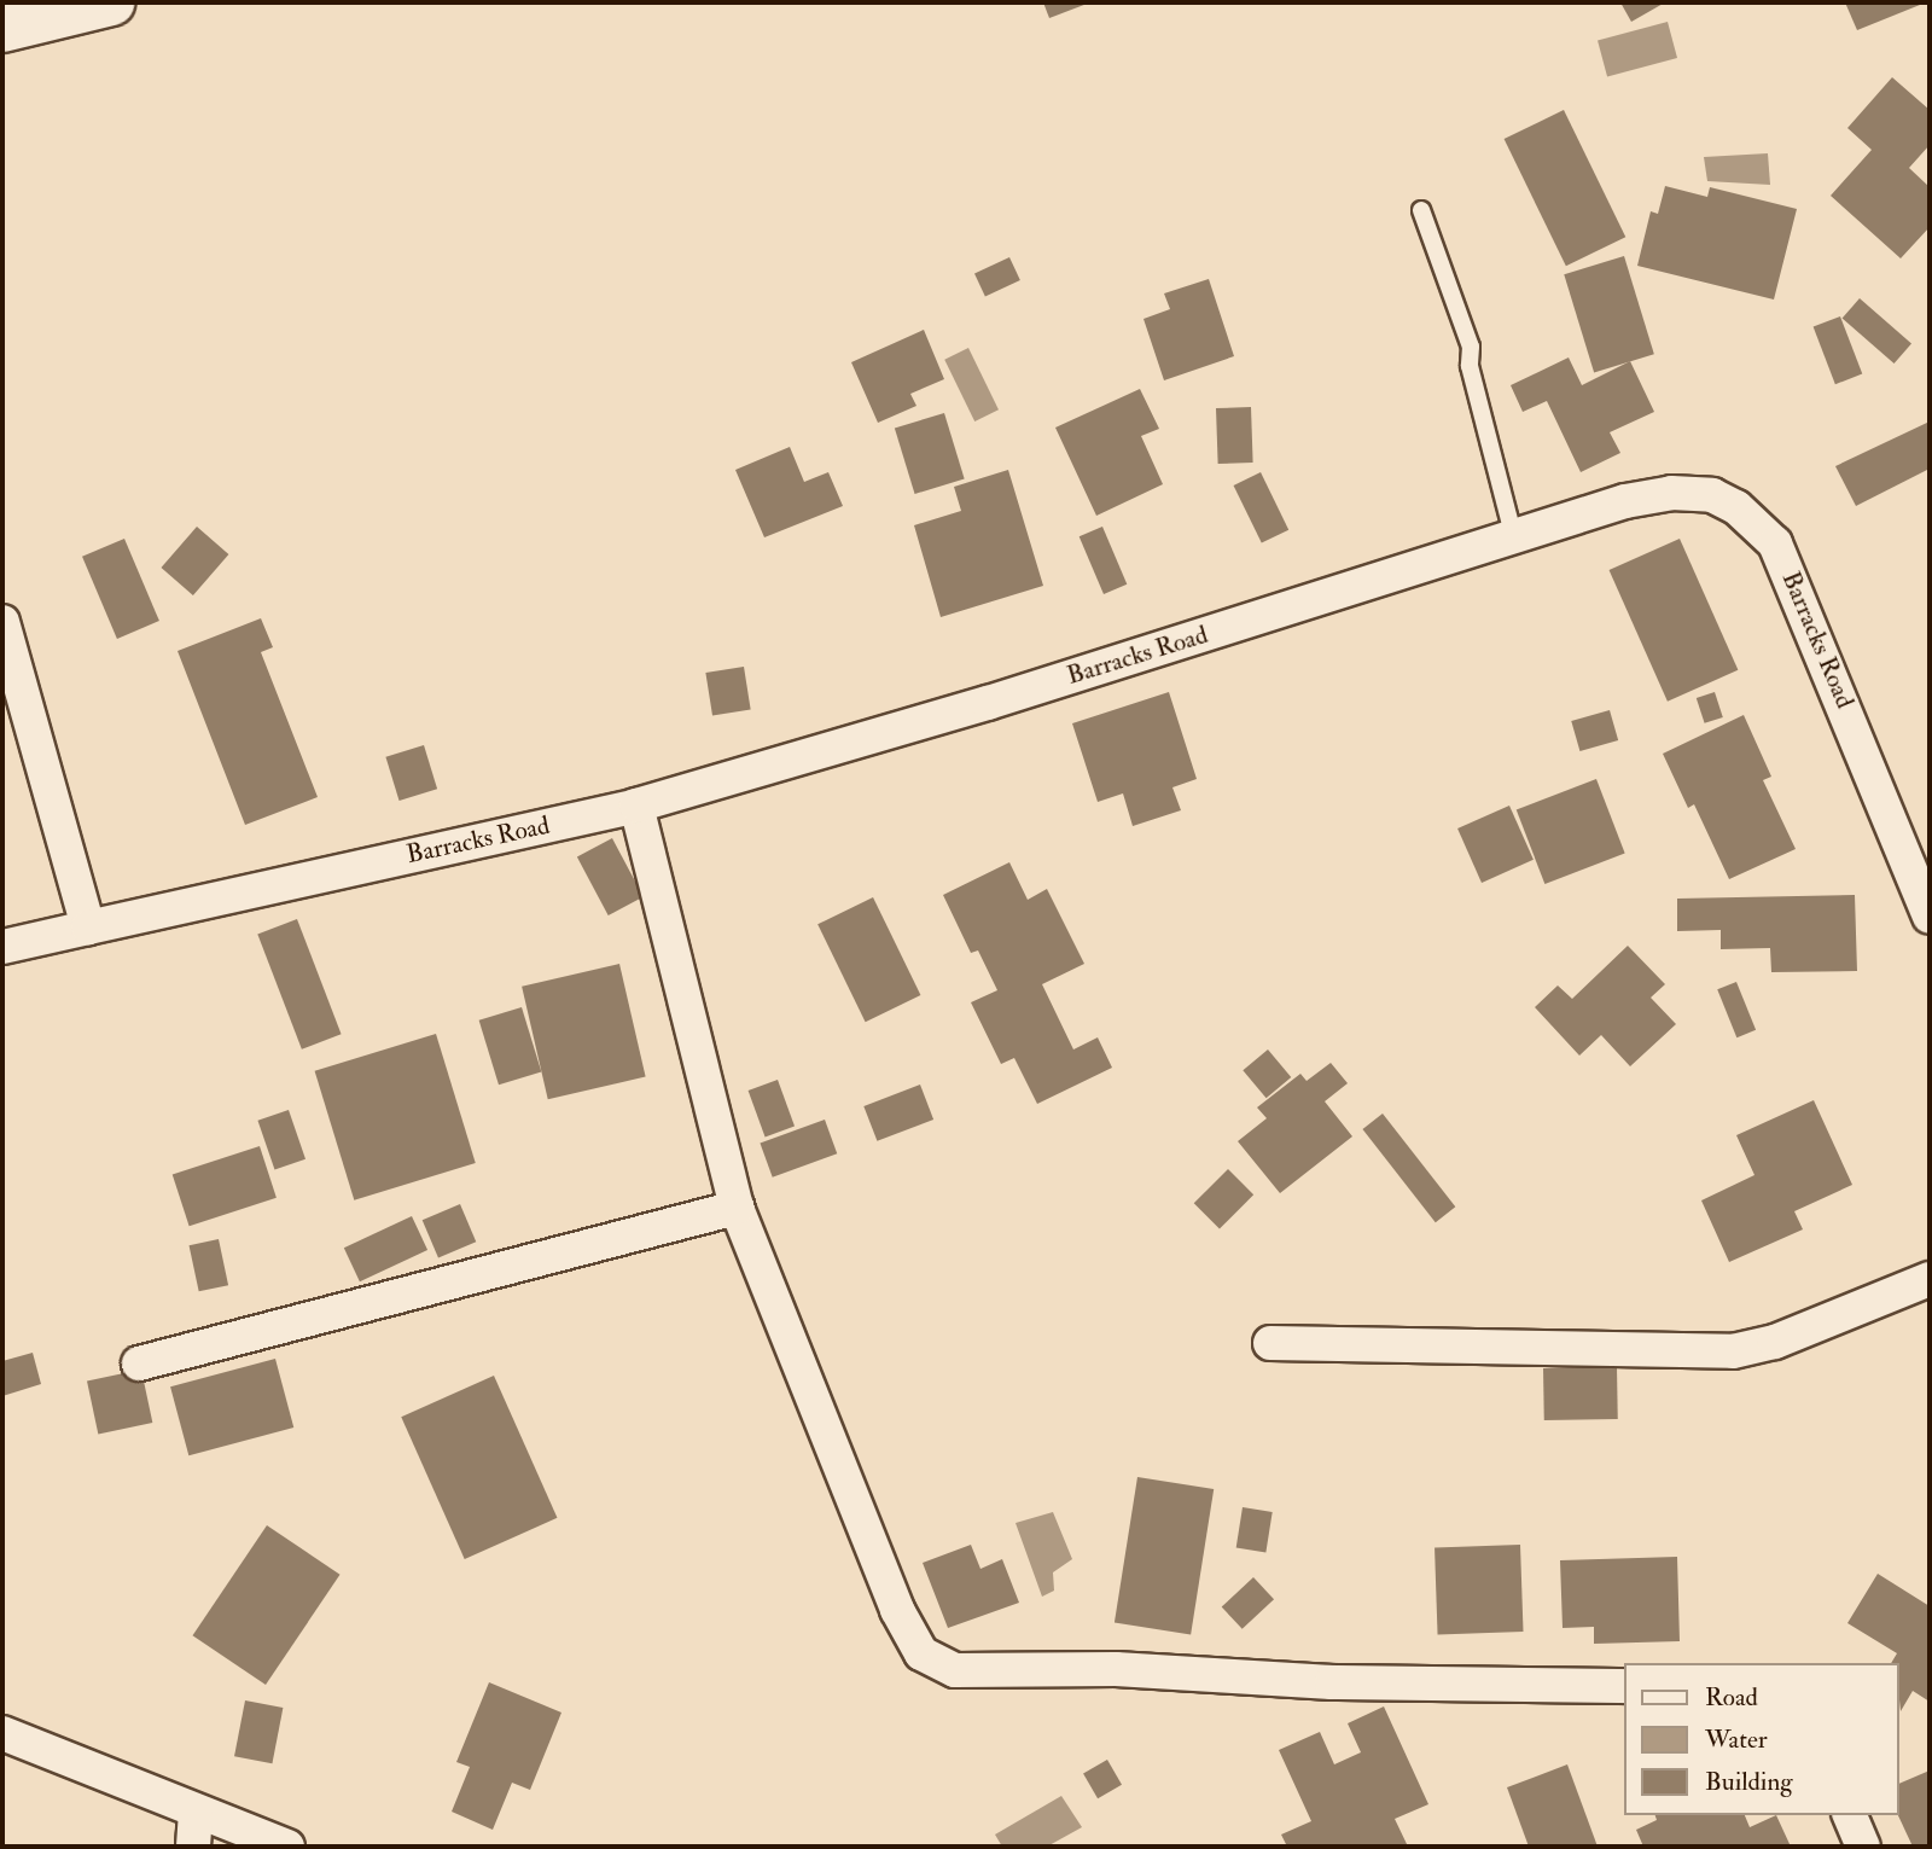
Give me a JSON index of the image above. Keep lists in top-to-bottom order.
{
  "streets": {
    "street": ["Barracks Road"]
  },
  "legend": ["Road", "Water", "Building"]
}
